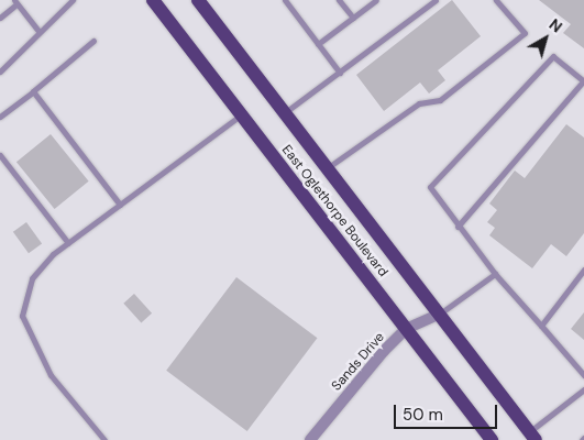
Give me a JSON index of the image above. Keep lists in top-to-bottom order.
{
  "streets": {
    "main road": ["East Oglethorpe Boulevard"],
    "street": ["Sands Drive"]
  },
  "crossings": [
    ["East Oglethorpe Boulevard", "Sands Drive"]
  ],
  "scale_bar": "50 m",
  "north": "top right"
}
